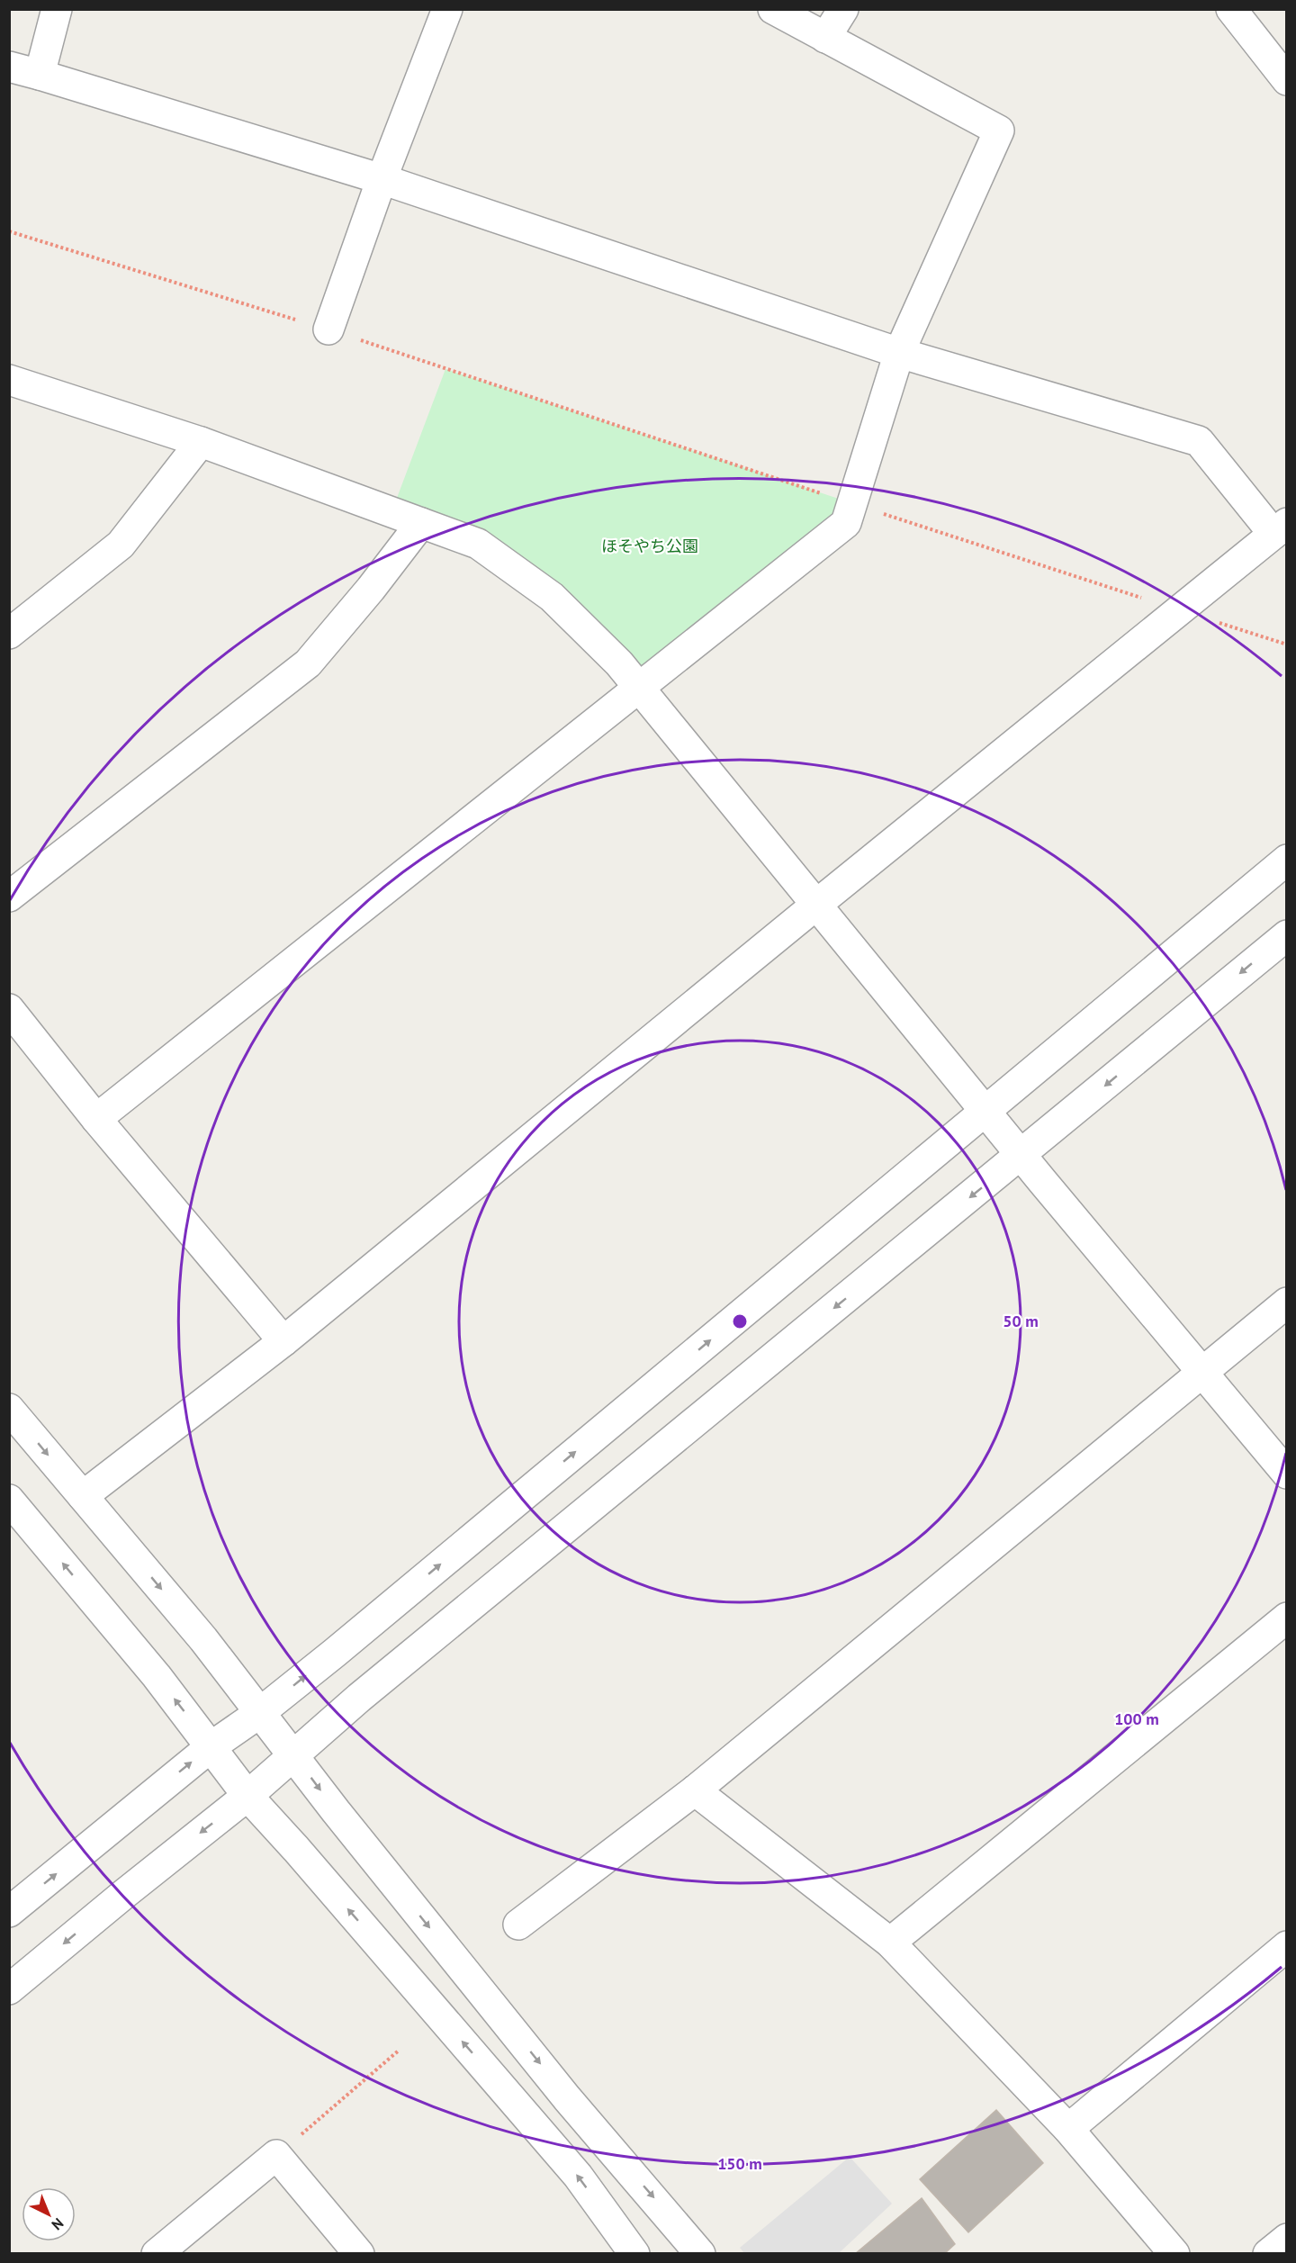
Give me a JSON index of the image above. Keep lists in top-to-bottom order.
{
  "parks": ["ほそやち公園"],
  "north": "bottom right",
  "rings": ["50 m", "100 m", "150 m"]
}
